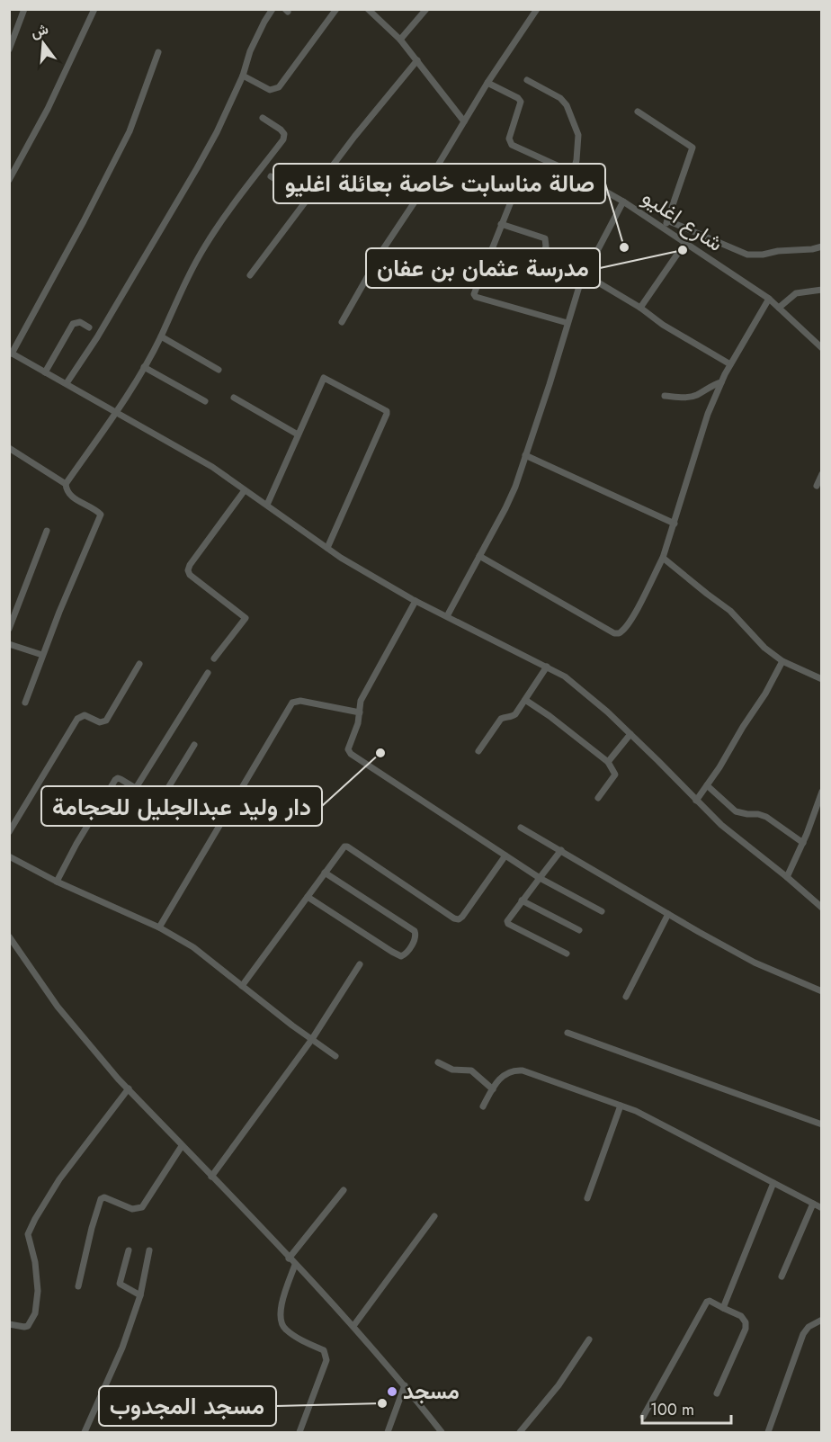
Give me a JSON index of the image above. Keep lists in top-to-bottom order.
{
  "streets": {
    "street": ["شارع اغليو"]
  },
  "places": [
    "صالة مناسابت خاصة بعائلة اغليو",
    "مدرسة عثمان بن عفان",
    "دار وليد عبدالجليل للحجامة",
    "مسجد",
    "مسجد المجدوب"
  ],
  "scale_bar": "100 m",
  "north": "top"
}
